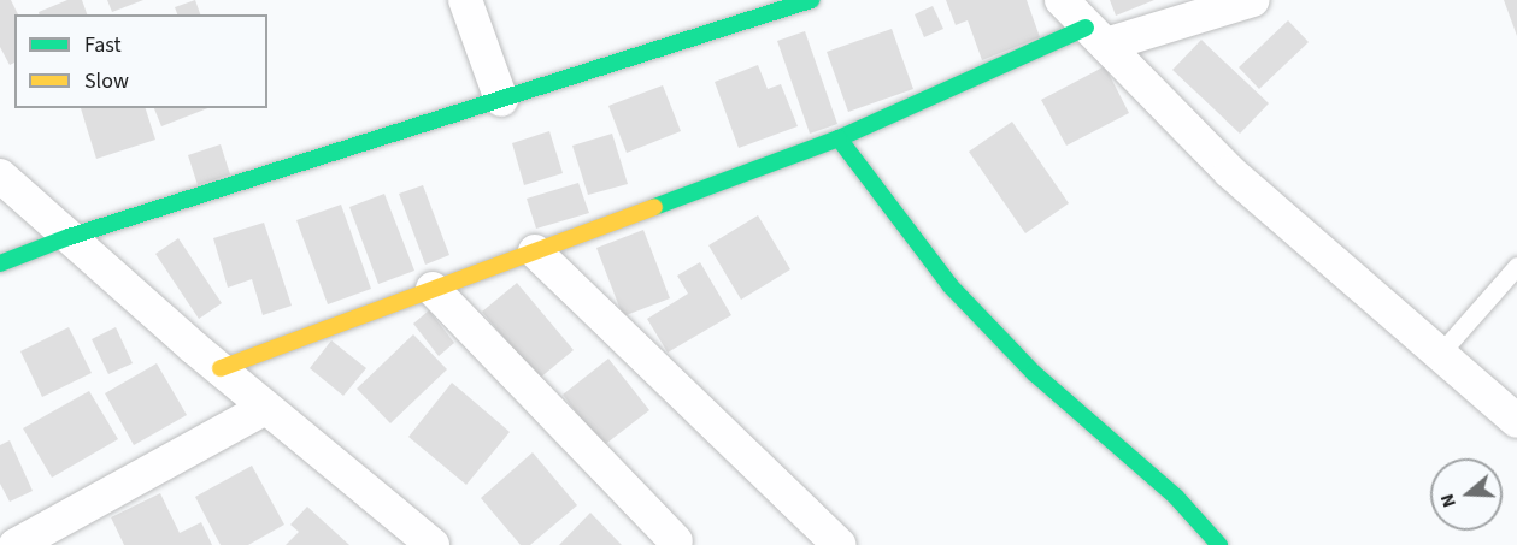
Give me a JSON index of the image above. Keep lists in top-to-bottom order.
{
  "legend": ["Fast", "Slow"],
  "north": "left"
}
